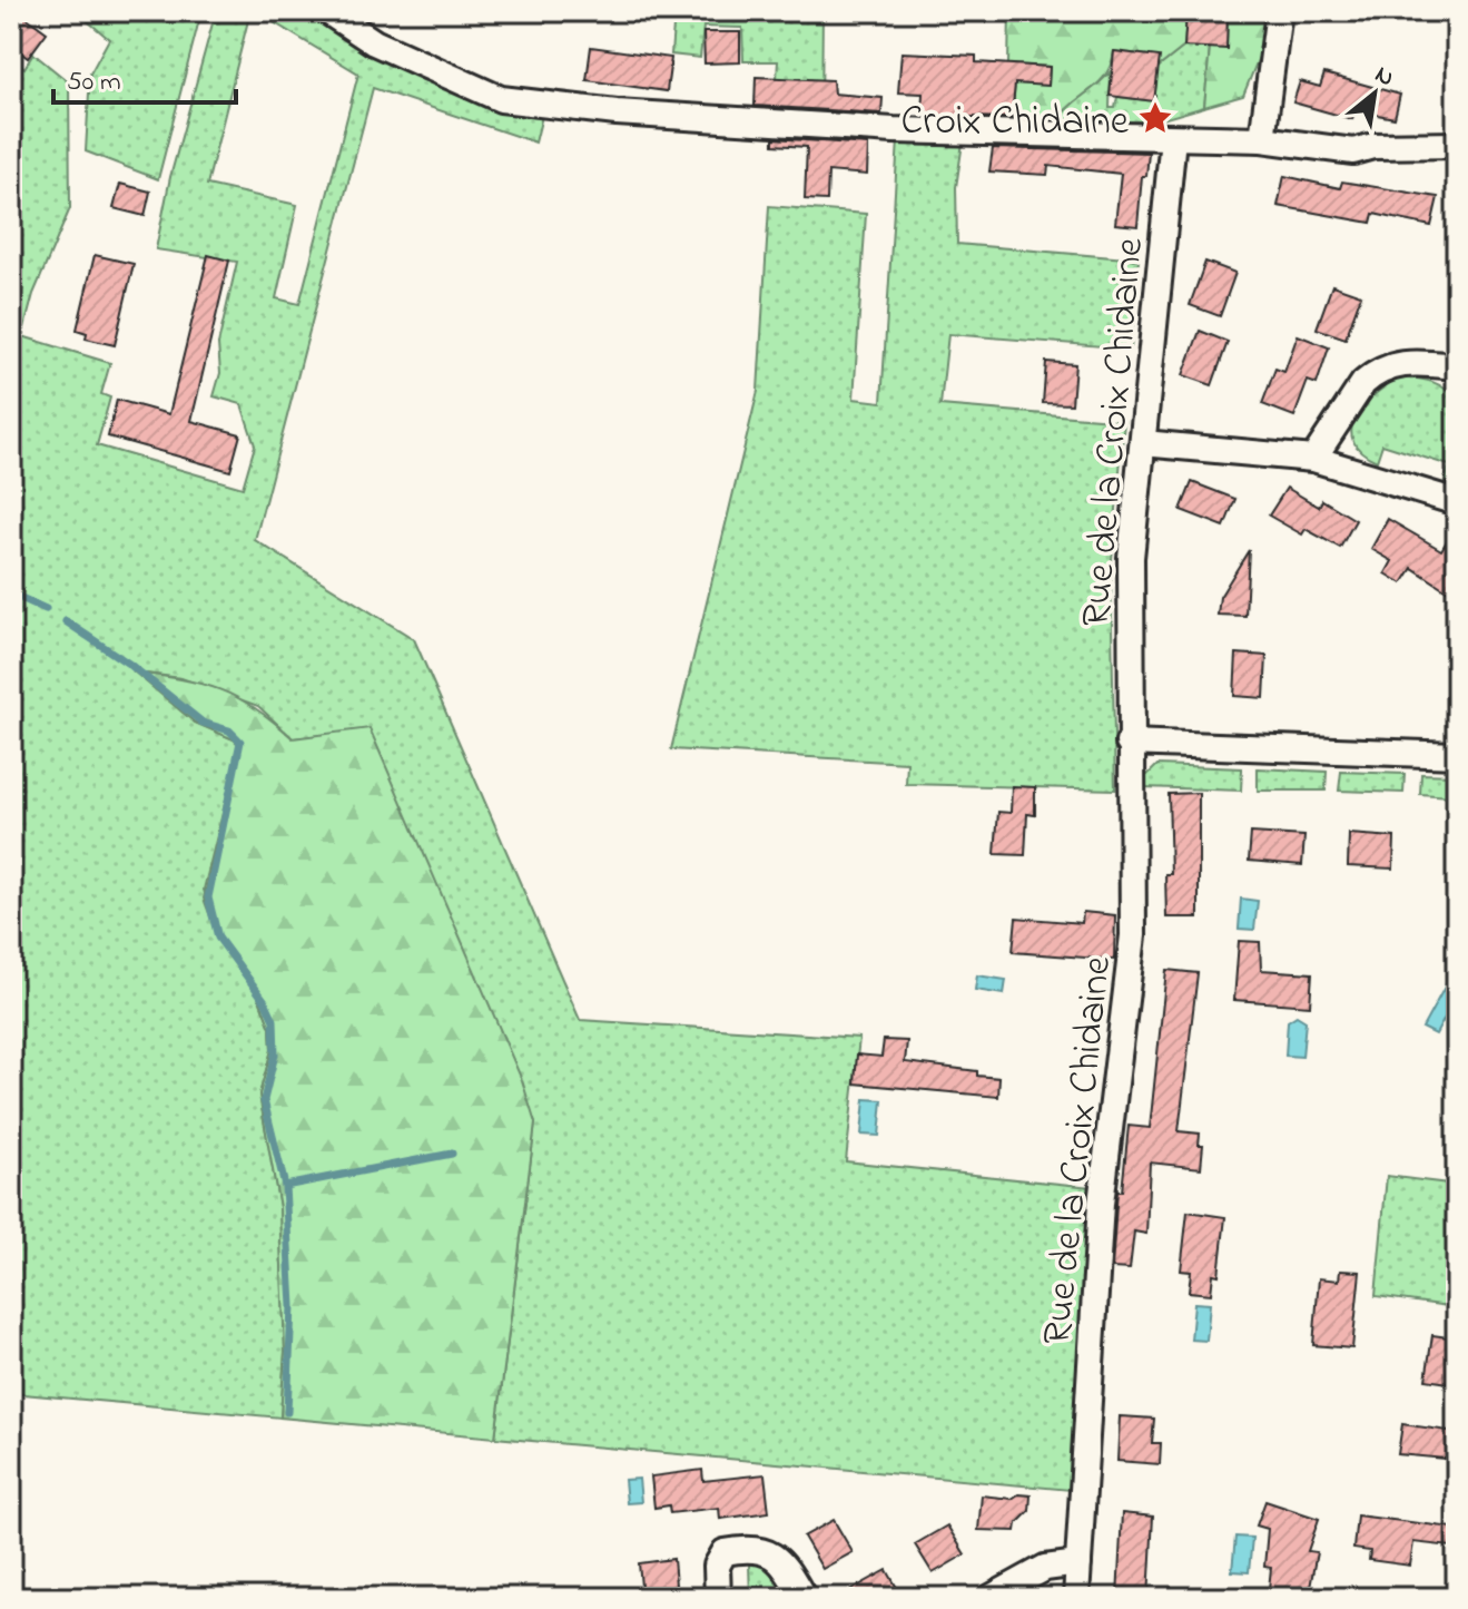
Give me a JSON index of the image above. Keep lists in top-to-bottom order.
{
  "streets": {
    "street": ["Rue de la Croix Chidaine"]
  },
  "places": {
    "place": ["Croix Chidaine"]
  },
  "scale_bar": "50 m",
  "north": "top right"
}
